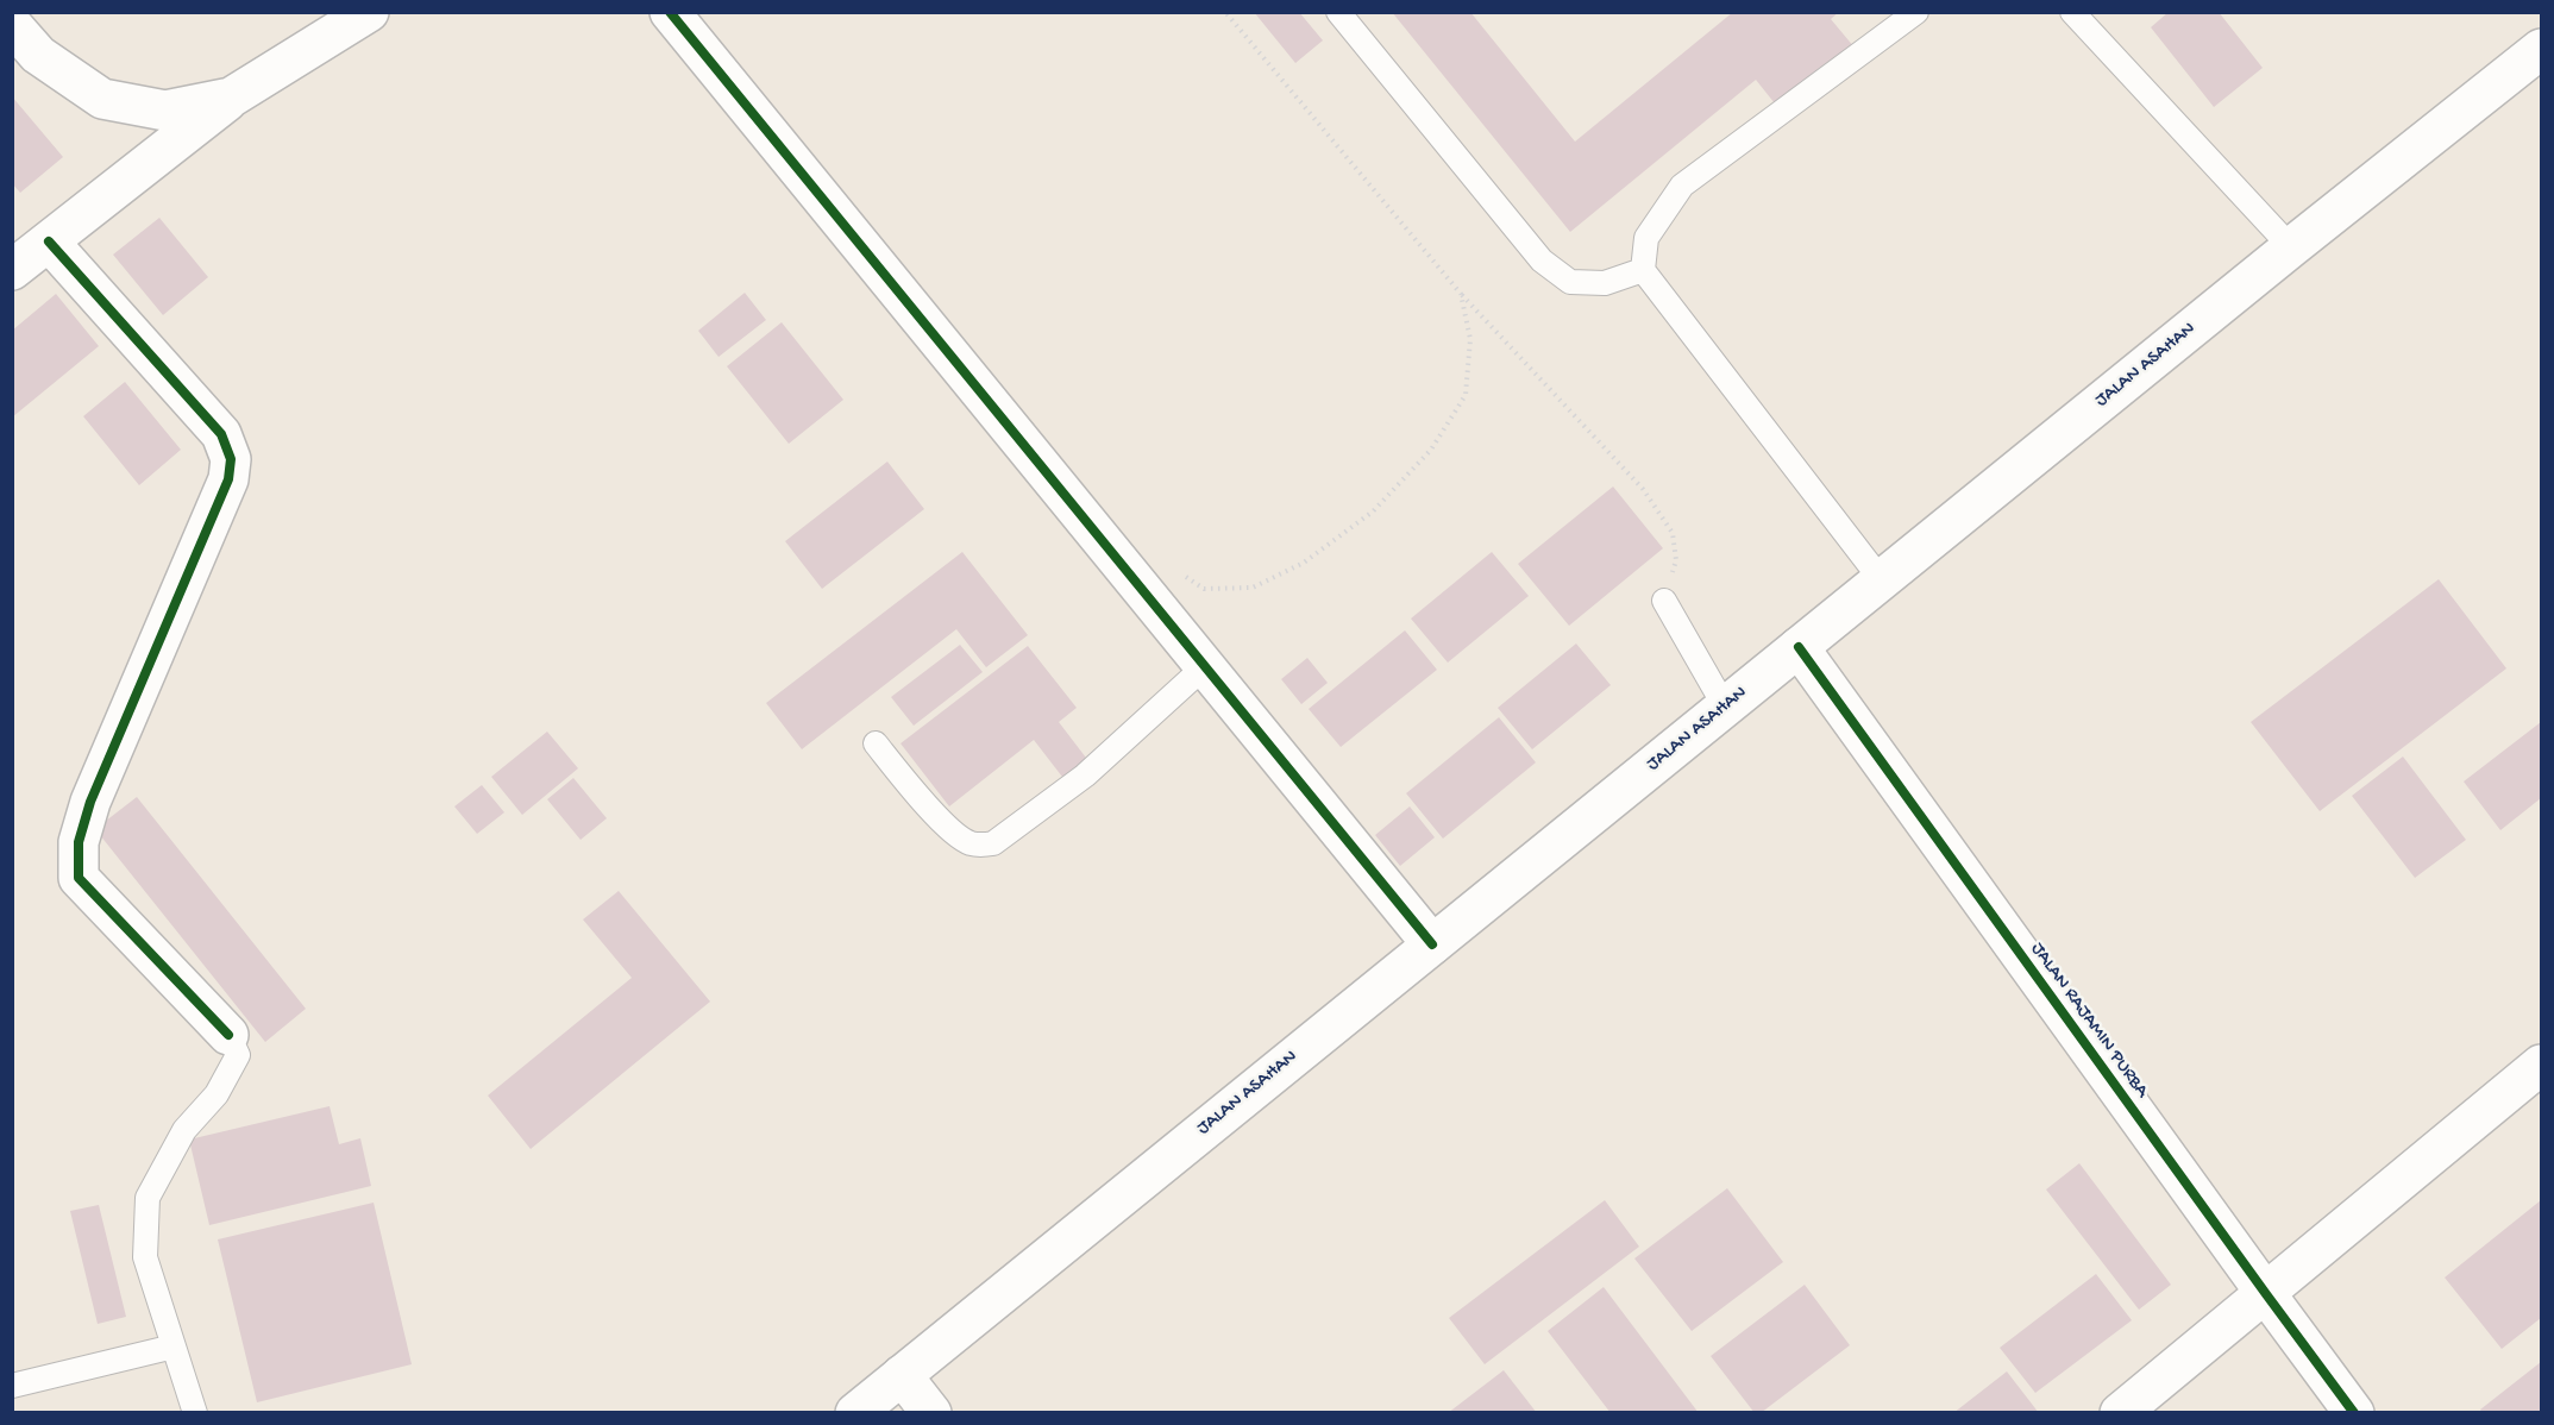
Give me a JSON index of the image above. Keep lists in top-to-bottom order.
{
  "streets": {
    "street": ["JALAN ASAHAN", "JALAN RAJAMIN PURBA"]
  },
  "crossings": [
    ["JALAN ASAHAN", "JALAN RAJAMIN PURBA"]
  ]
}
